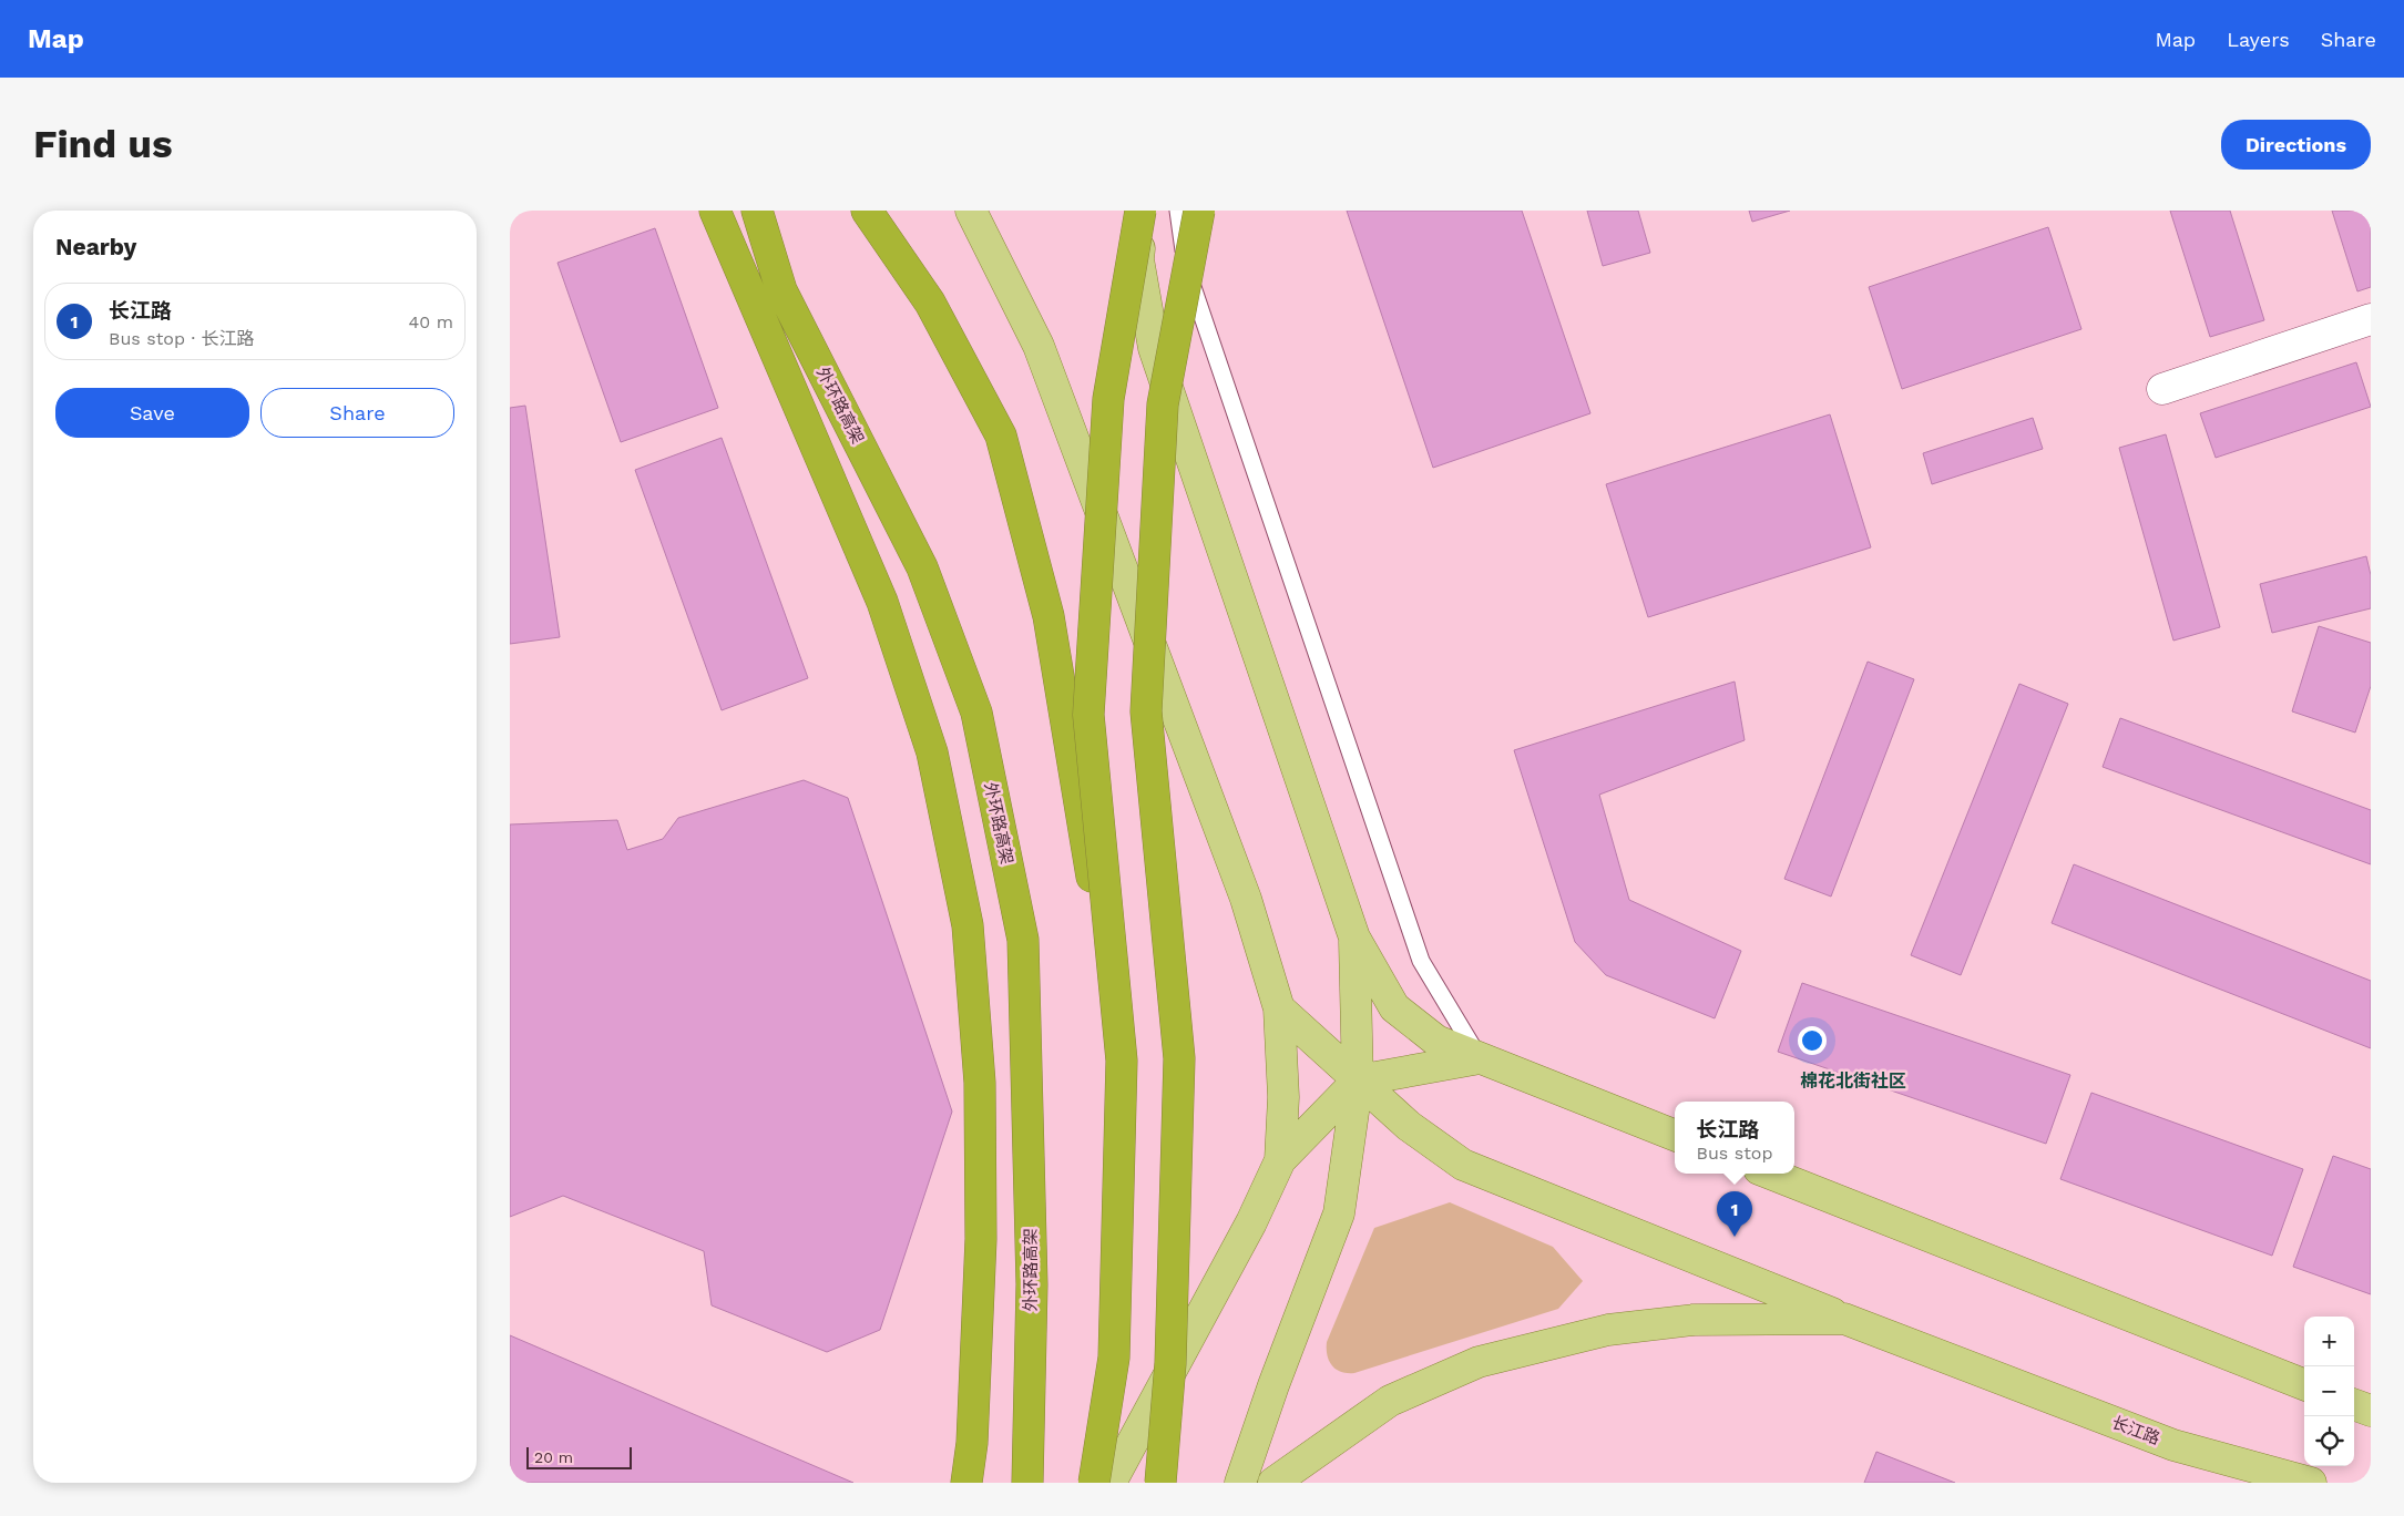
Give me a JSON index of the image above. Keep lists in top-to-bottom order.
{
  "streets": {
    "highway": ["外环路高架"],
    "main road": ["长江路"]
  },
  "districts": ["棉花北街社区"],
  "scale_bar": "20 m",
  "page": {
    "header": "Map",
    "nav": ["Map", "Layers", "Share"],
    "buttons": [
      "Directions",
      ["Save", "Share"]
    ],
    "title": "Find us",
    "heading": "Nearby",
    "list": [
      {
        "mark": "1",
        "name": "长江路",
        "note": "Bus stop · 长江路",
        "value": "40 m"
      }
    ],
    "popup": ["长江路", "Bus stop"],
    "pins": "1",
    "map_buttons": ["+", "−"],
    "scale": "20 m"
  }
}
